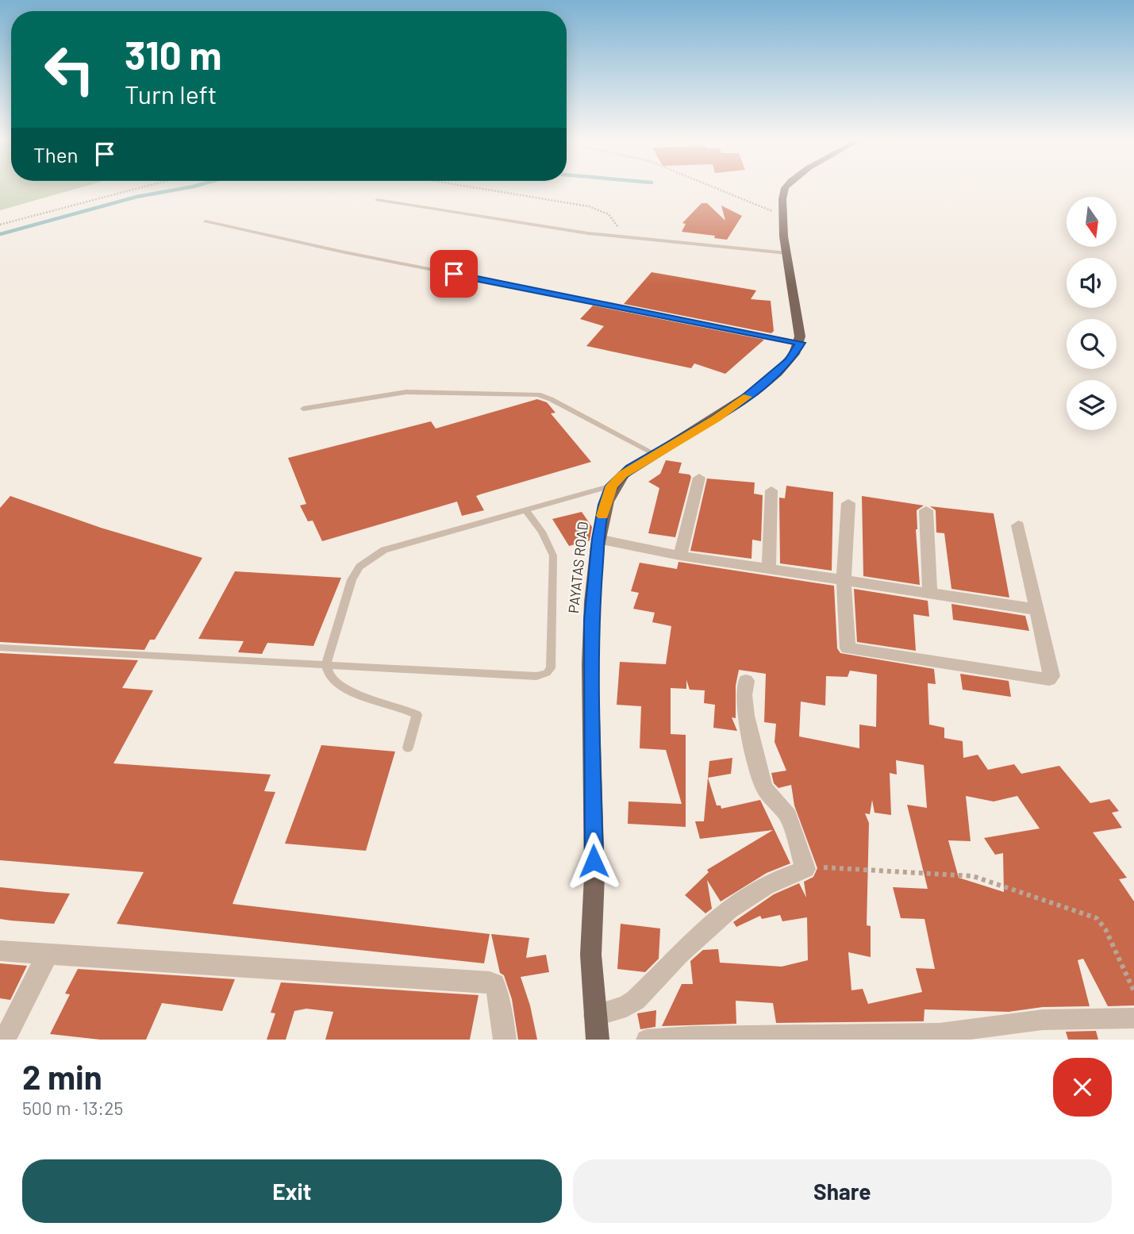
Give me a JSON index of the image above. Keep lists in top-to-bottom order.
{
  "streets": {
    "main road": ["PAYATAS ROAD"]
  },
  "north": "bottom",
  "page": {
    "turn": ["310 m", "Turn left"],
    "then": "Then",
    "heading": ["2 min", "500 m · 13:25"],
    "buttons": ["Exit", "Share"]
  }
}
